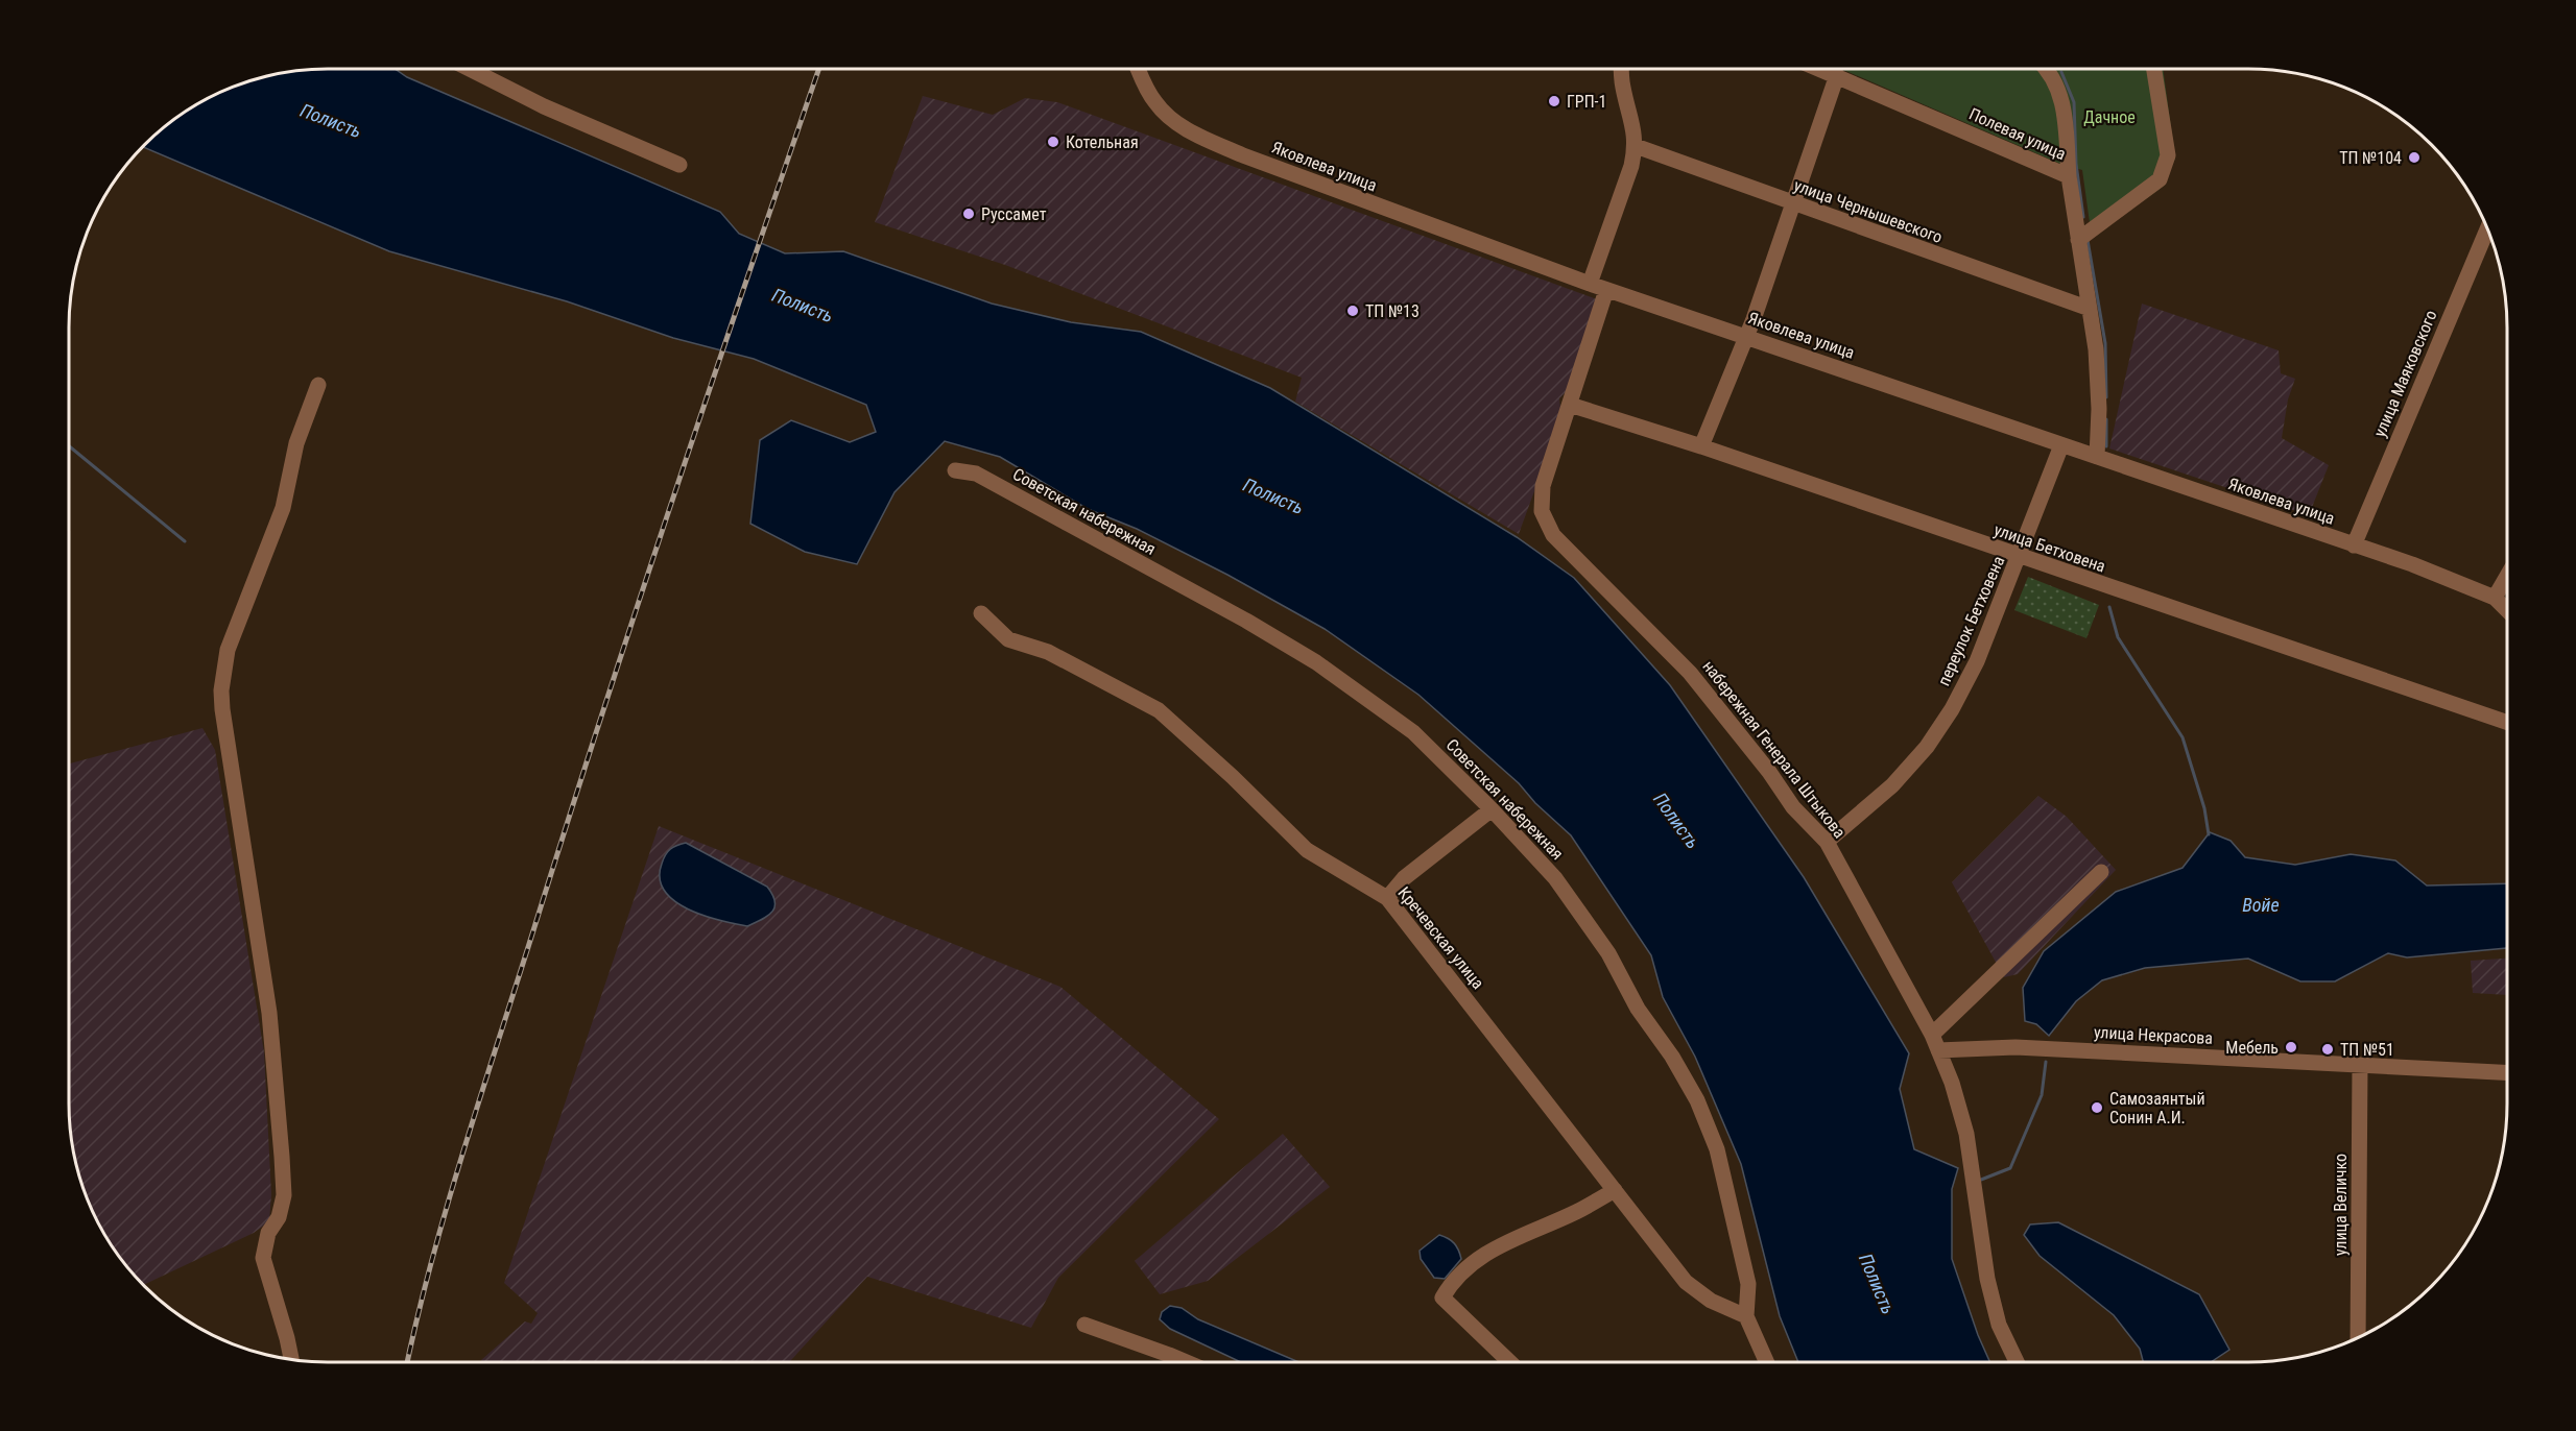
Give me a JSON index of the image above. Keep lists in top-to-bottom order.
{
  "streets": {
    "street": [
      "Полевая улица",
      "Яковлева улица",
      "улица Чернышевского",
      "улица Маяковского",
      "Советская набережная",
      "улица Бетховена",
      "переулок Бетховена",
      "набережная Генерала Штыкова",
      "Кречевская улица",
      "улица Некрасова",
      "улица Величко"
    ]
  },
  "crossings": [
    ["Полевая улица", "Яковлева улица"],
    ["Полевая улица", "улица Чернышевского"],
    ["Яковлева улица", "улица Маяковского"],
    ["Яковлева улица", "переулок Бетховена"],
    ["Яковлева улица", "набережная Генерала Штыкова"],
    ["Советская набережная", "Кречевская улица"],
    ["улица Бетховена", "переулок Бетховена"],
    ["улица Бетховена", "набережная Генерала Штыкова"],
    ["переулок Бетховена", "набережная Генерала Штыкова"],
    ["набережная Генерала Штыкова", "улица Некрасова"],
    ["улица Некрасова", "улица Величко"]
  ],
  "water": ["Полисть", "Войе"],
  "parks": ["Дачное"],
  "places": [
    "ГРП-1",
    "Котельная",
    "ТП №104",
    "Руссамет",
    "ТП №13",
    "Мебель",
    "ТП №51",
    "Самозаянтый Сонин А.И."
  ]
}
